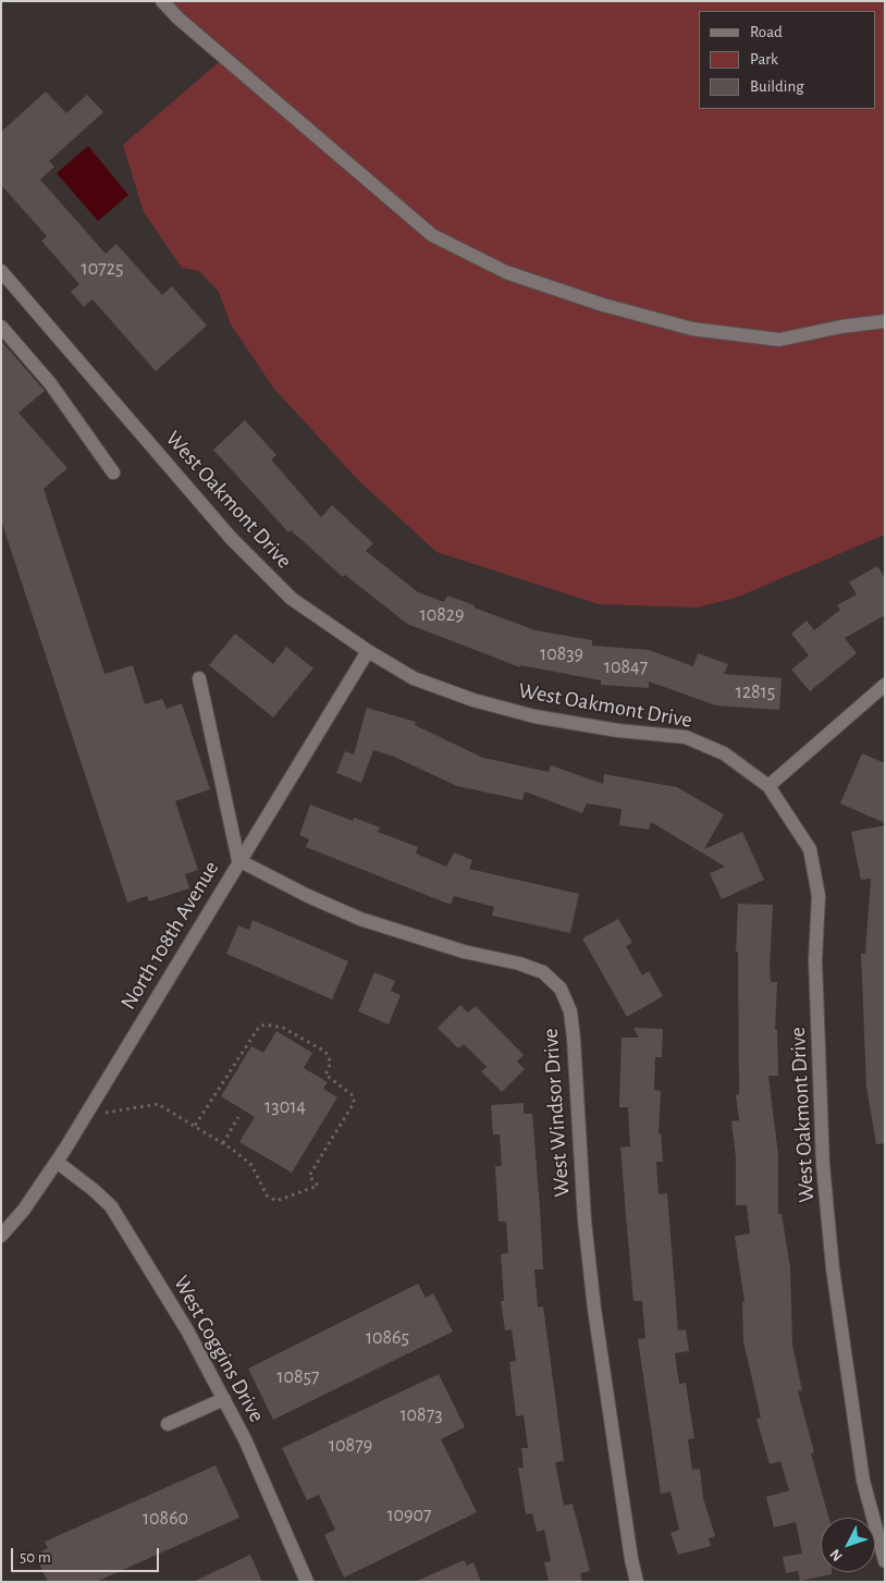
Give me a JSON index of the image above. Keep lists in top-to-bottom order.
{
  "streets": {
    "street": [
      "West Oakmont Drive",
      "North 108th Avenue",
      "West Windsor Drive",
      "West Coggins Drive"
    ]
  },
  "crossings": [
    ["West Oakmont Drive", "North 108th Avenue"],
    ["North 108th Avenue", "West Windsor Drive"],
    ["North 108th Avenue", "West Coggins Drive"]
  ],
  "house_numbers": [
    "10725",
    "10829",
    "10839",
    "10847",
    "12815",
    "13014",
    "10865",
    "10857",
    "10873",
    "10879",
    "10907",
    "10860"
  ],
  "legend": ["Road", "Park", "Building"],
  "scale_bar": "50 m",
  "north": "bottom left"
}
